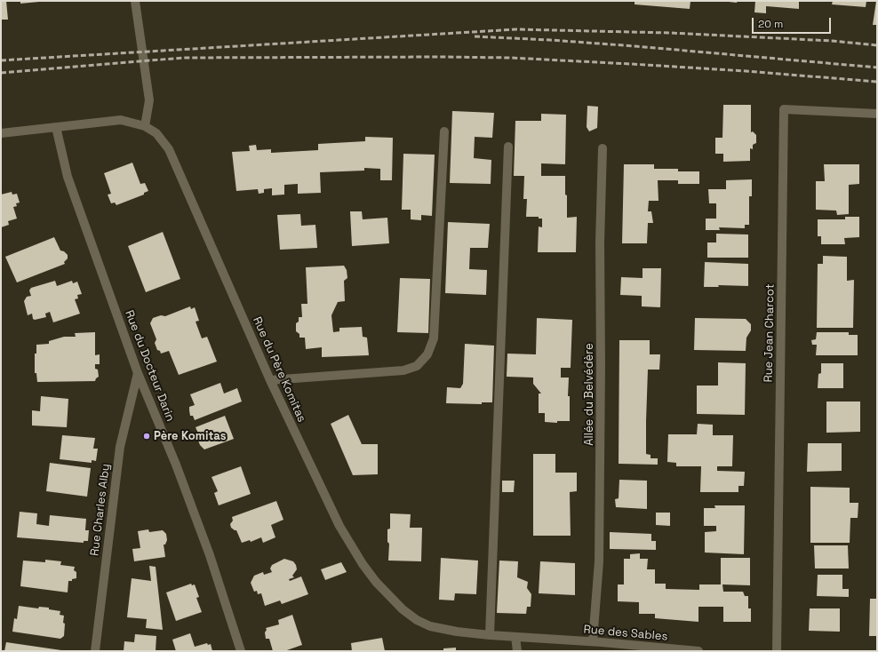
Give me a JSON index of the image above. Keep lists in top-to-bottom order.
{
  "streets": {
    "street": [
      "Rue Jean Charcot",
      "Rue du Docteur Darin",
      "Rue du Père Komitas",
      "Allée du Belvédère",
      "Rue Charles Alby",
      "Rue des Sables"
    ]
  },
  "crossings": [
    ["Rue du Docteur Darin", "Rue du Père Komitas"],
    ["Rue du Docteur Darin", "Rue Charles Alby"],
    ["Rue du Père Komitas", "Rue des Sables"],
    ["Allée du Belvédère", "Rue des Sables"]
  ],
  "places": ["Père Komitas"],
  "scale_bar": "20 m"
}
